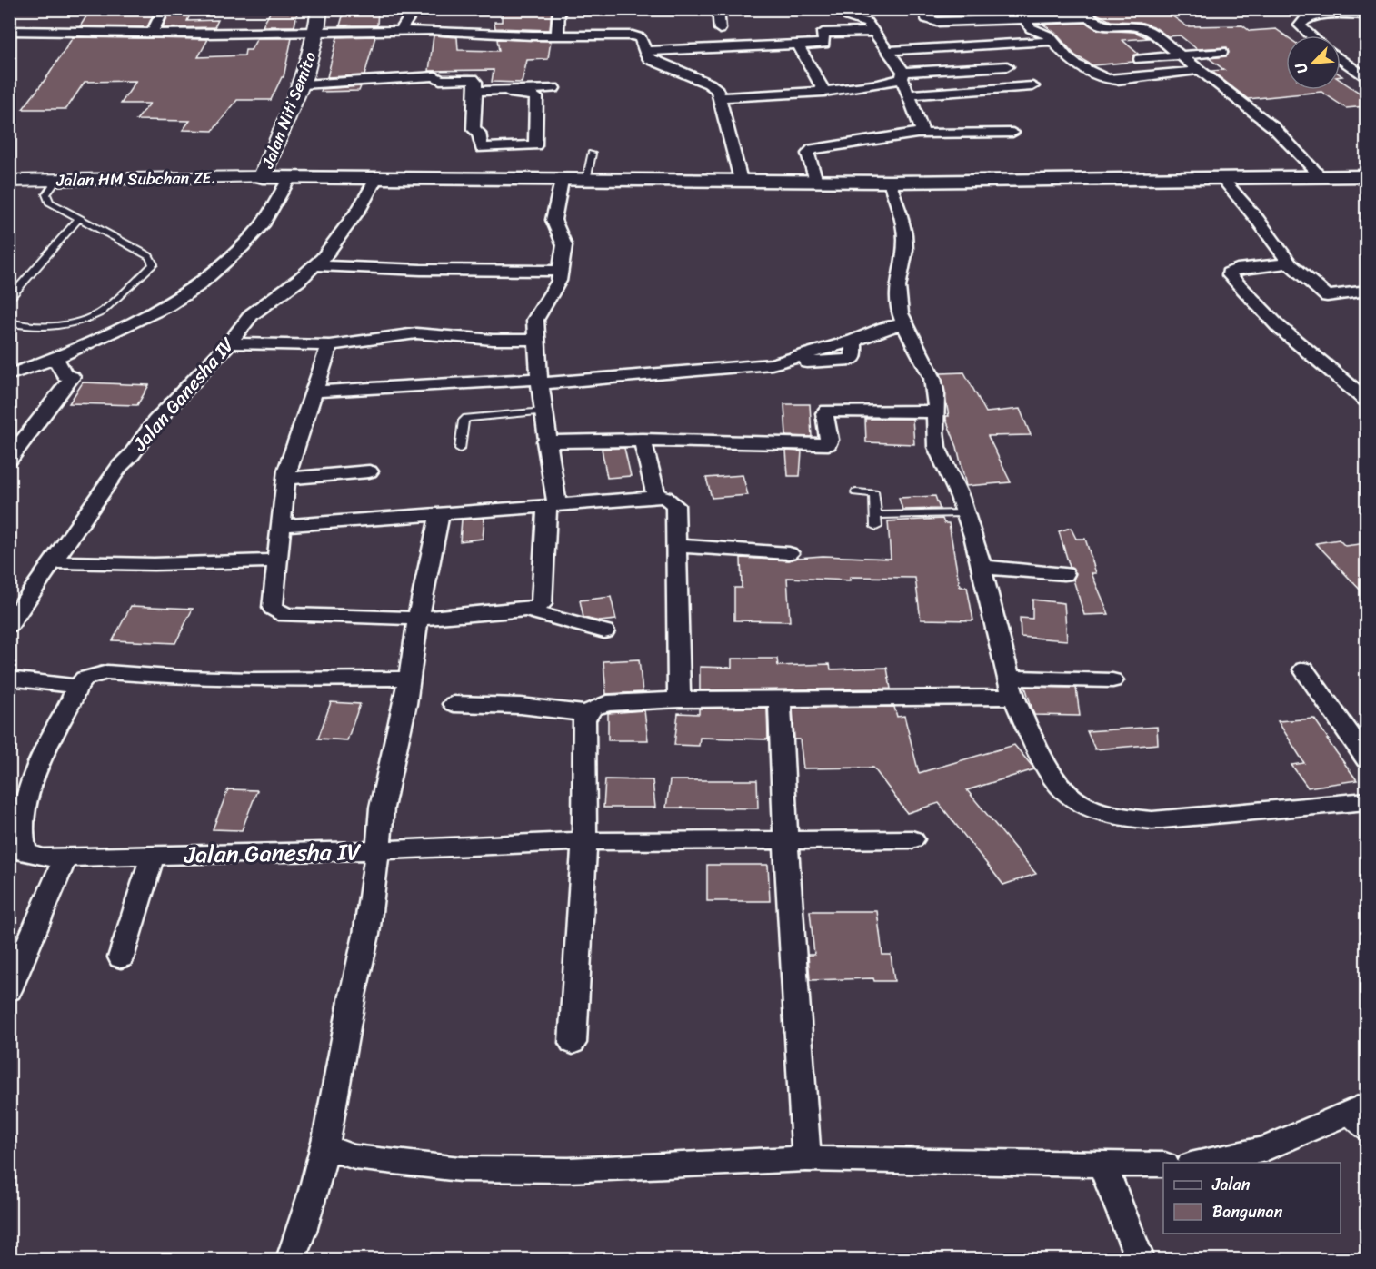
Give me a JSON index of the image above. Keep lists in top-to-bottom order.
{
  "streets": {
    "main road": ["Jalan Niti Semito", "Jalan HM Subchan ZE."],
    "street": ["Jalan Ganesha IV"]
  },
  "crossings": [
    ["Jalan Niti Semito", "Jalan HM Subchan ZE."]
  ],
  "legend": ["Jalan", "Bangunan"],
  "north": "bottom left"
}
